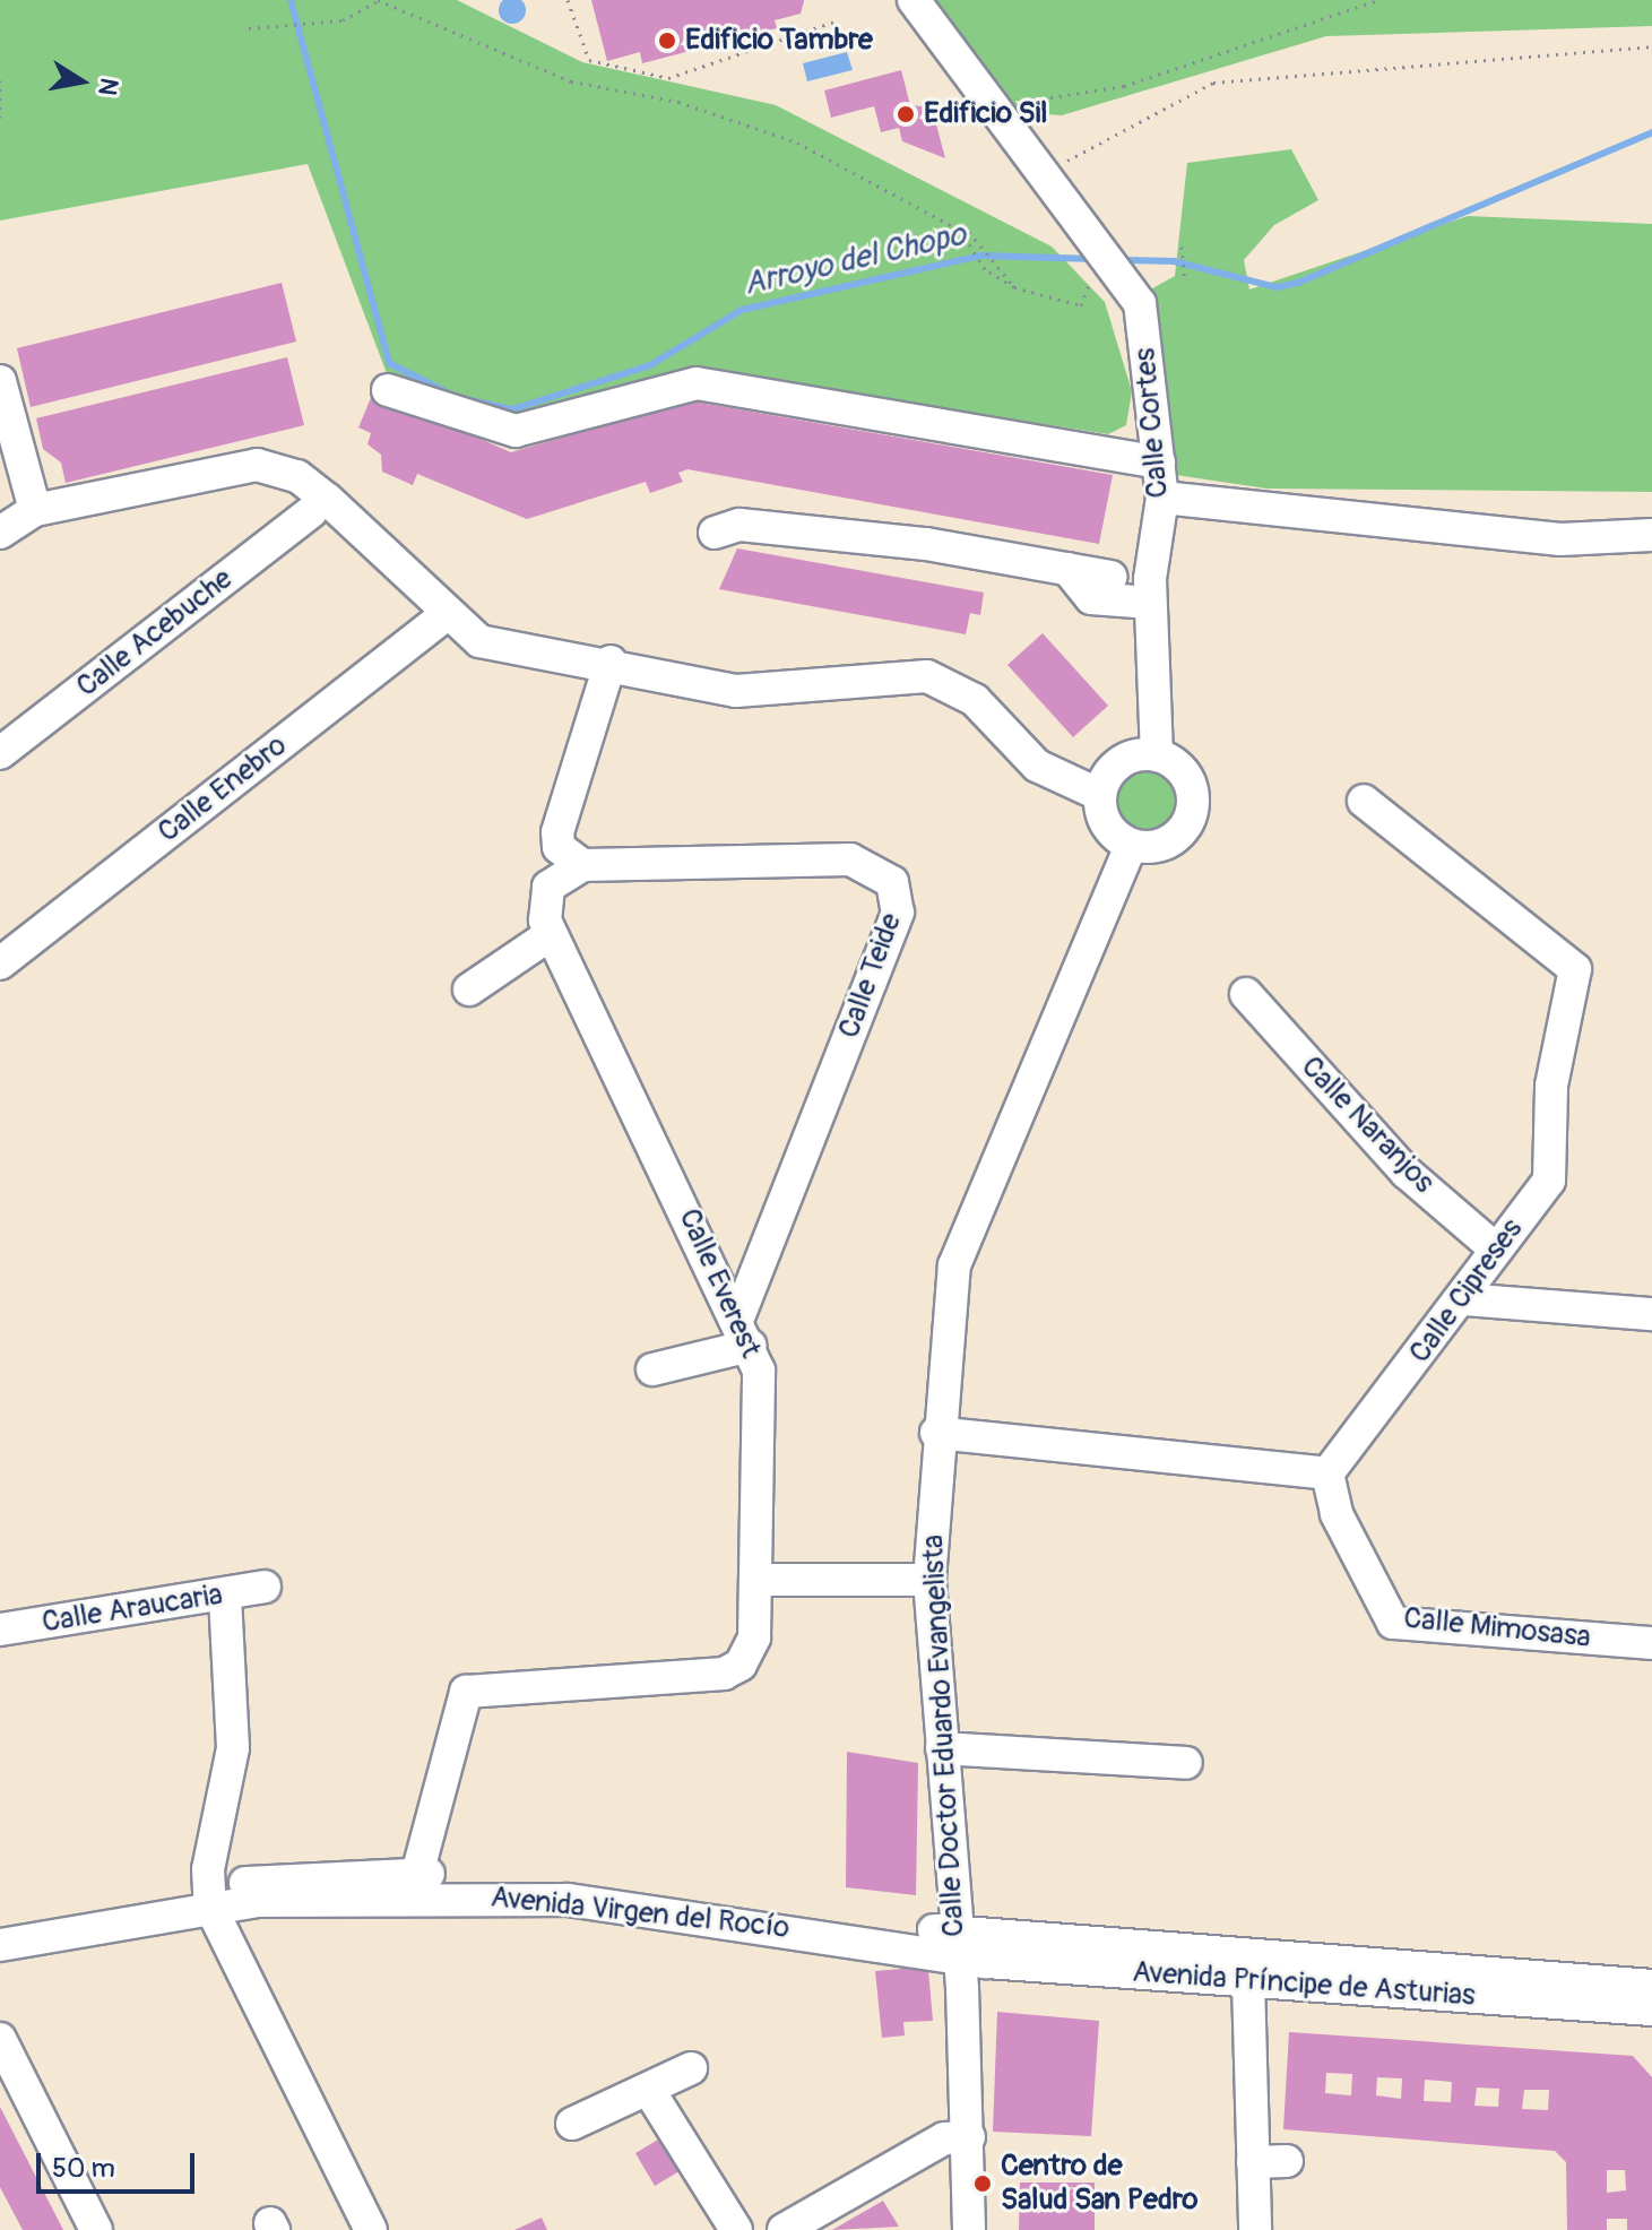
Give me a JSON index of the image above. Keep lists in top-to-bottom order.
{
  "streets": {
    "street": [
      "Calle Cortes",
      "Calle Acebuche",
      "Calle Enebro",
      "Calle Teide",
      "Calle Naranjos",
      "Calle Everest",
      "Calle Cipreses",
      "Calle Araucaria",
      "Calle Mimosasa",
      "Calle Doctor Eduardo Evangelista",
      "Avenida Virgen del Rocío",
      "Avenida Príncipe de Asturias"
    ]
  },
  "crossings": [
    ["Calle Cortes", "Calle Doctor Eduardo Evangelista"],
    ["Calle Teide", "Calle Everest"],
    ["Calle Naranjos", "Calle Cipreses"],
    ["Calle Everest", "Avenida Virgen del Rocío"],
    ["Calle Cipreses", "Calle Mimosasa"],
    ["Calle Doctor Eduardo Evangelista", "Avenida Virgen del Rocío"],
    ["Calle Doctor Eduardo Evangelista", "Avenida Príncipe de Asturias"],
    ["Avenida Virgen del Rocío", "Avenida Príncipe de Asturias"]
  ],
  "water": ["Arroyo del Chopo"],
  "places": ["Edificio Tambre", "Edificio Sil", "Centro de Salud San Pedro"],
  "scale_bar": "50 m",
  "north": "right"
}
